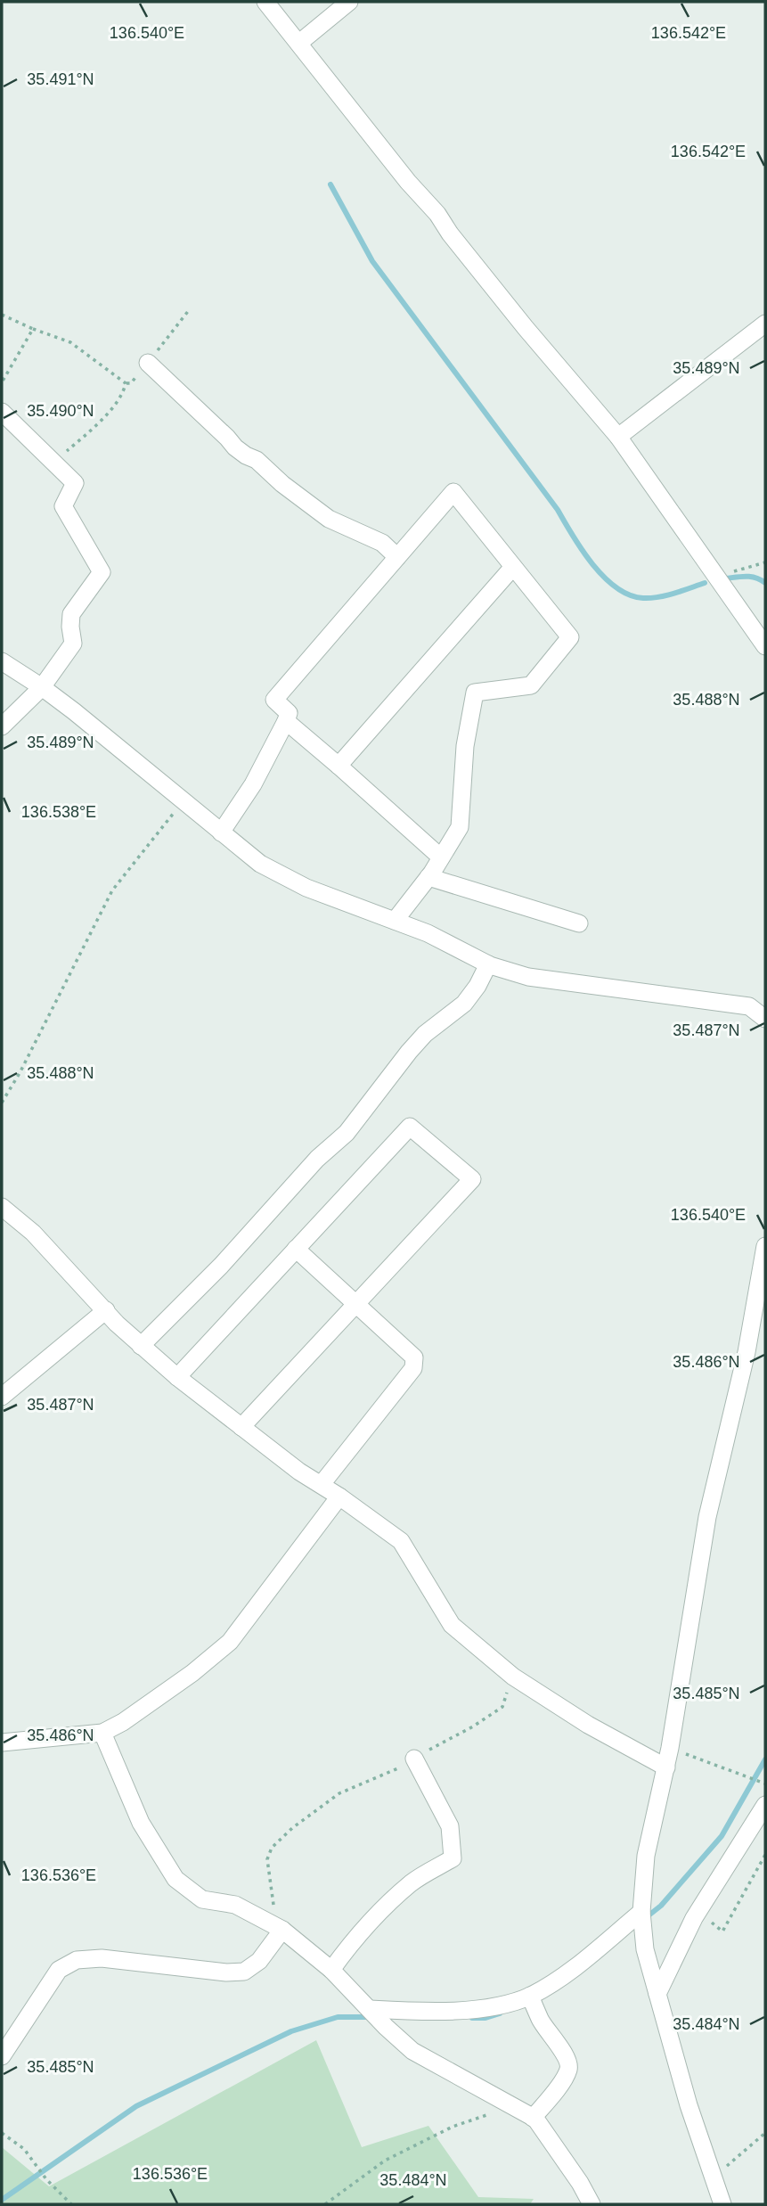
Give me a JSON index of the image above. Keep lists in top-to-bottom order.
{
  "coordinates": [
    "136.540°E",
    "136.542°E",
    "35.491°N",
    "35.489°N",
    "35.490°N",
    "35.488°N",
    "136.538°E",
    "35.487°N",
    "35.486°N",
    "35.485°N",
    "136.536°E",
    "35.484°N"
  ]
}
